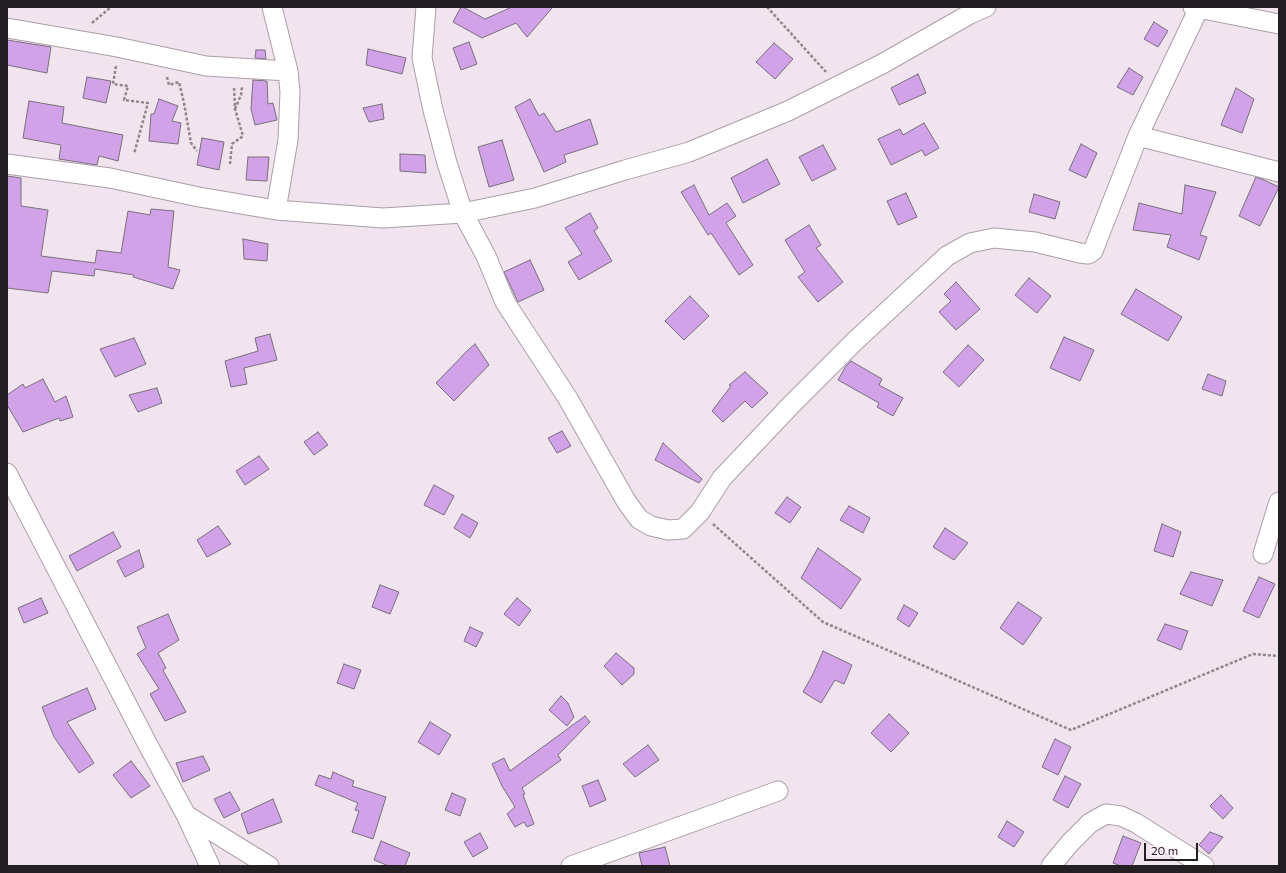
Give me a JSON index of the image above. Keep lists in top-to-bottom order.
{
  "scale_bar": "20 m"
}
